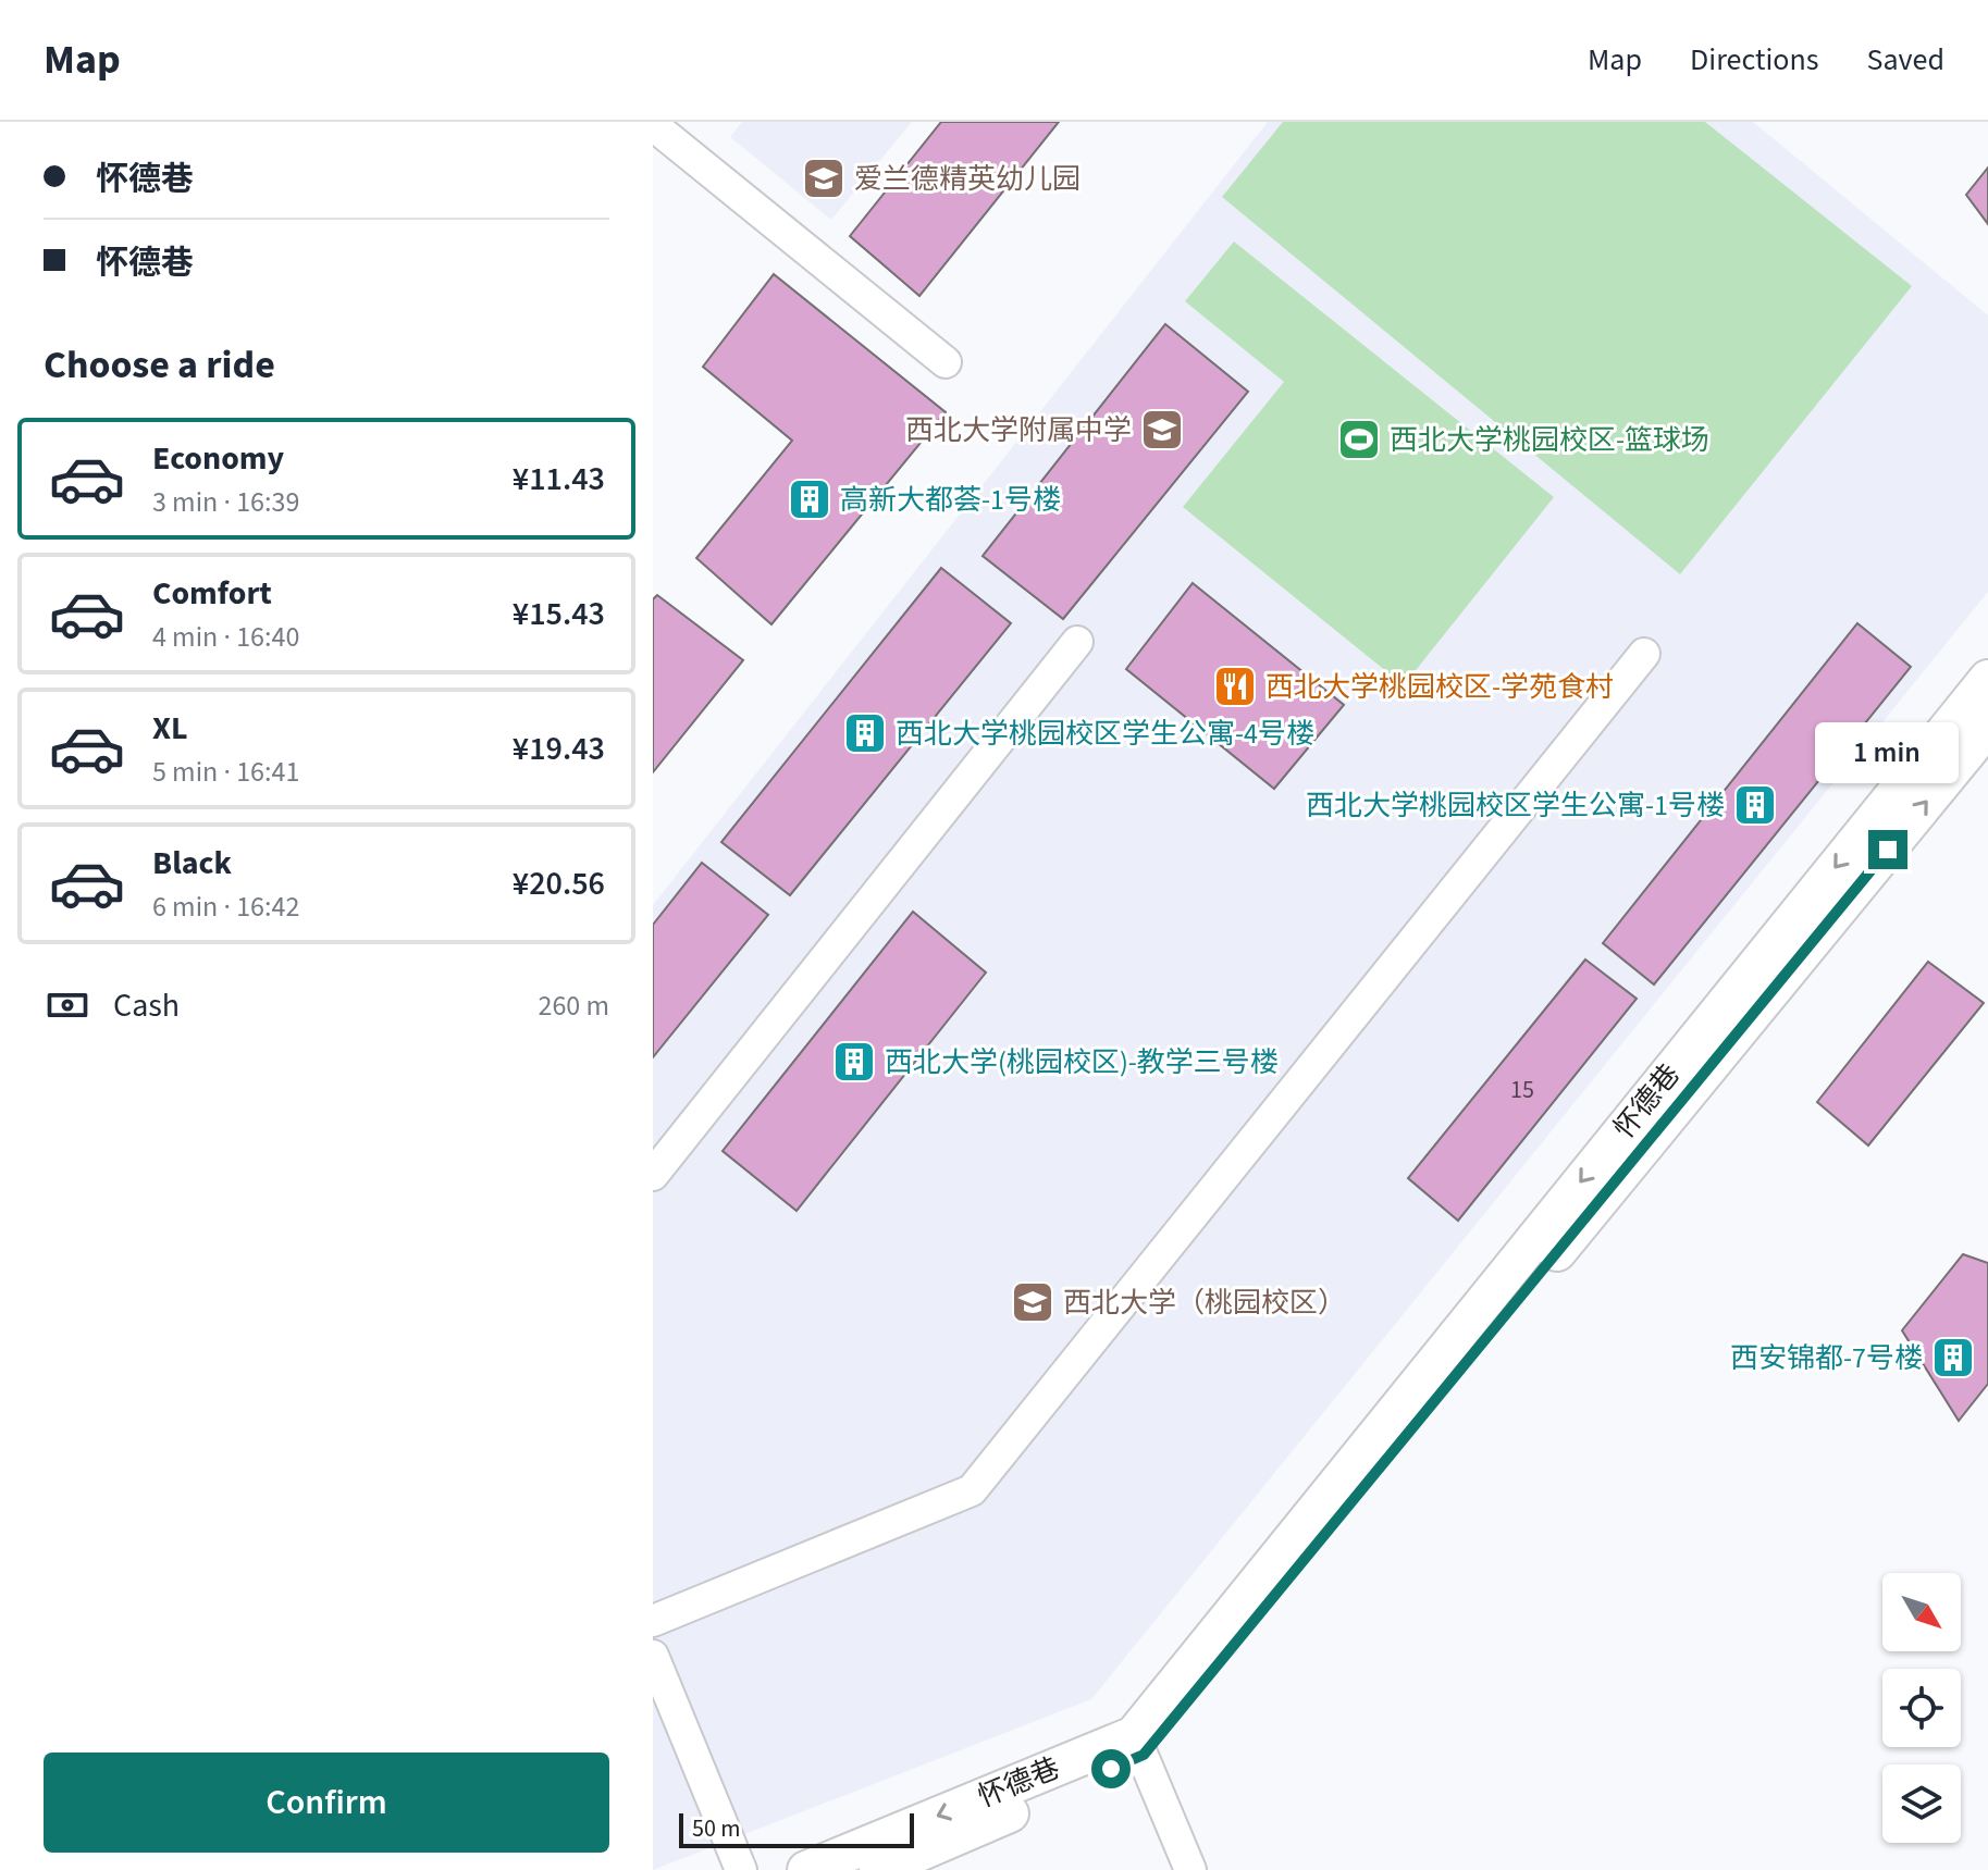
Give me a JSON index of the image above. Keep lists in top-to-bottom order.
{
  "streets": {
    "street": ["怀德巷"]
  },
  "places": {
    "school or university": ["爱兰德精英幼儿园", "西北大学附属中学", "西北大学（桃园校区）"],
    "sports": ["西北大学桃园校区-篮球场"],
    "building": [
      "高新大都荟-1号楼",
      "西北大学桃园校区学生公寓-4号楼",
      "西北大学桃园校区学生公寓-1号楼",
      "西北大学(桃园校区)-教学三号楼",
      "西安锦都-7号楼"
    ],
    "restaurant": ["西北大学桃园校区-学苑食村"]
  },
  "house_numbers": ["15"],
  "scale_bar": "50 m",
  "north": "bottom right",
  "page": {
    "header": "Map",
    "nav": ["Map", "Directions", "Saved"],
    "banner": ["怀德巷", "怀德巷"],
    "heading": "Choose a ride",
    "list": [
      {
        "name": "Economy",
        "note": "3 min · 16:39",
        "value": "¥11.43"
      },
      {
        "name": "Comfort",
        "note": "4 min · 16:40",
        "value": "¥15.43"
      },
      {
        "name": "XL",
        "note": "5 min · 16:41",
        "value": "¥19.43"
      },
      {
        "name": "Black",
        "note": "6 min · 16:42",
        "value": "¥20.56"
      }
    ],
    "bubble": "1 min",
    "pay": ["Cash", "260 m"],
    "buttons": "Confirm",
    "scale": "50 m"
  }
}
